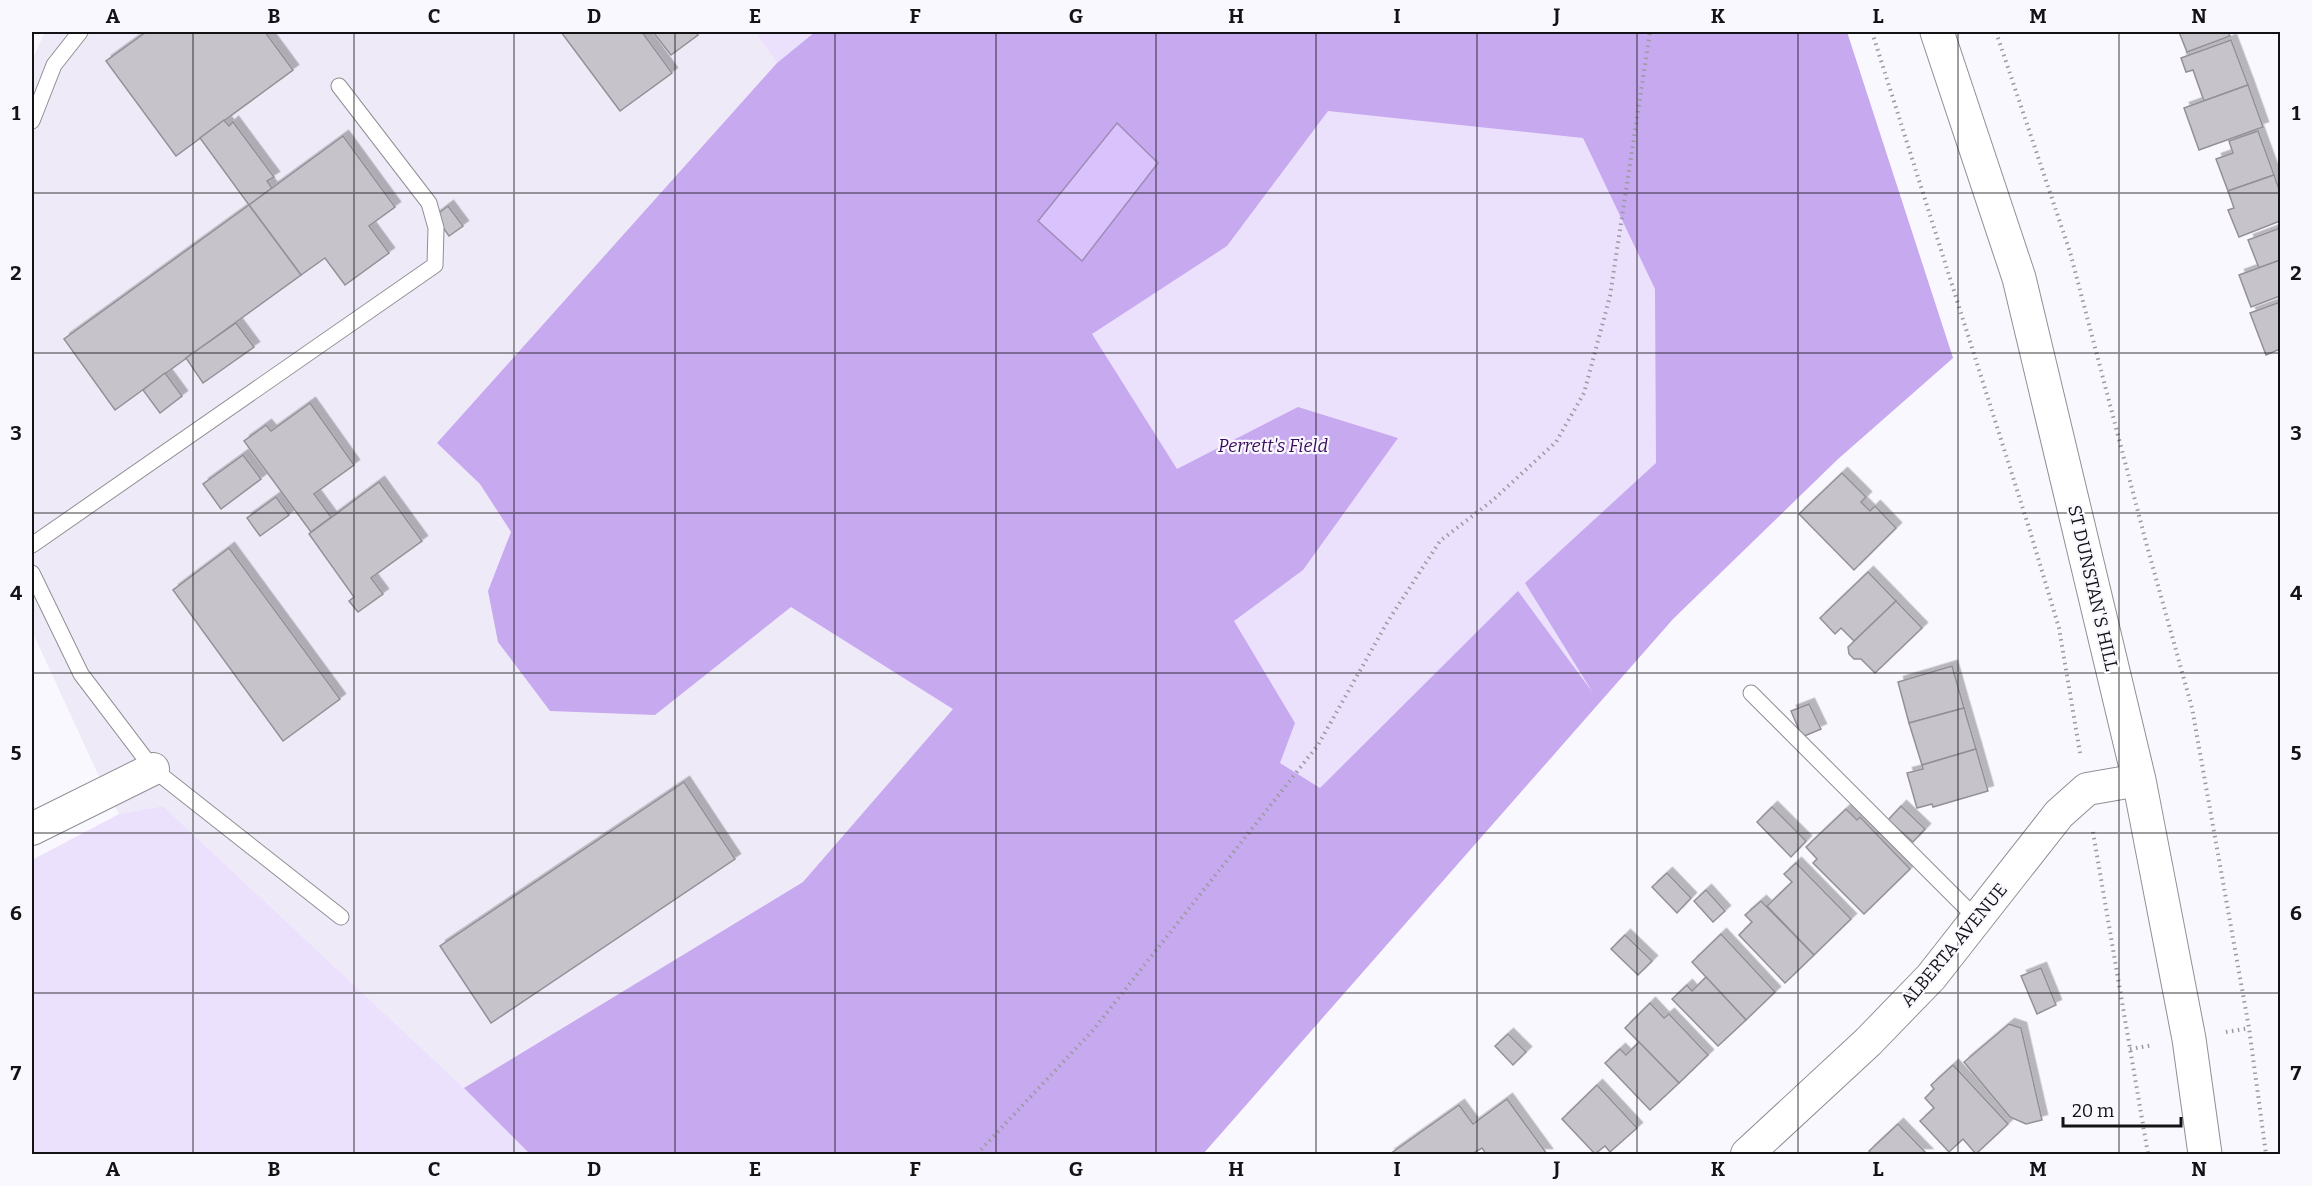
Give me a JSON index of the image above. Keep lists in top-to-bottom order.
{
  "streets": {
    "highway": ["ST DUNSTAN'S HILL"],
    "street": ["ALBERTA AVENUE"]
  },
  "crossings": [
    ["ST DUNSTAN'S HILL", "ALBERTA AVENUE"]
  ],
  "parks": ["Perrett's Field"],
  "scale_bar": "20 m",
  "grid": {
    "columns": [
      "A",
      "B",
      "C",
      "D",
      "E",
      "F",
      "G",
      "H",
      "I",
      "J",
      "K",
      "L",
      "M",
      "N"
    ],
    "rows": [
      "1",
      "2",
      "3",
      "4",
      "5",
      "6",
      "7"
    ]
  }
}
